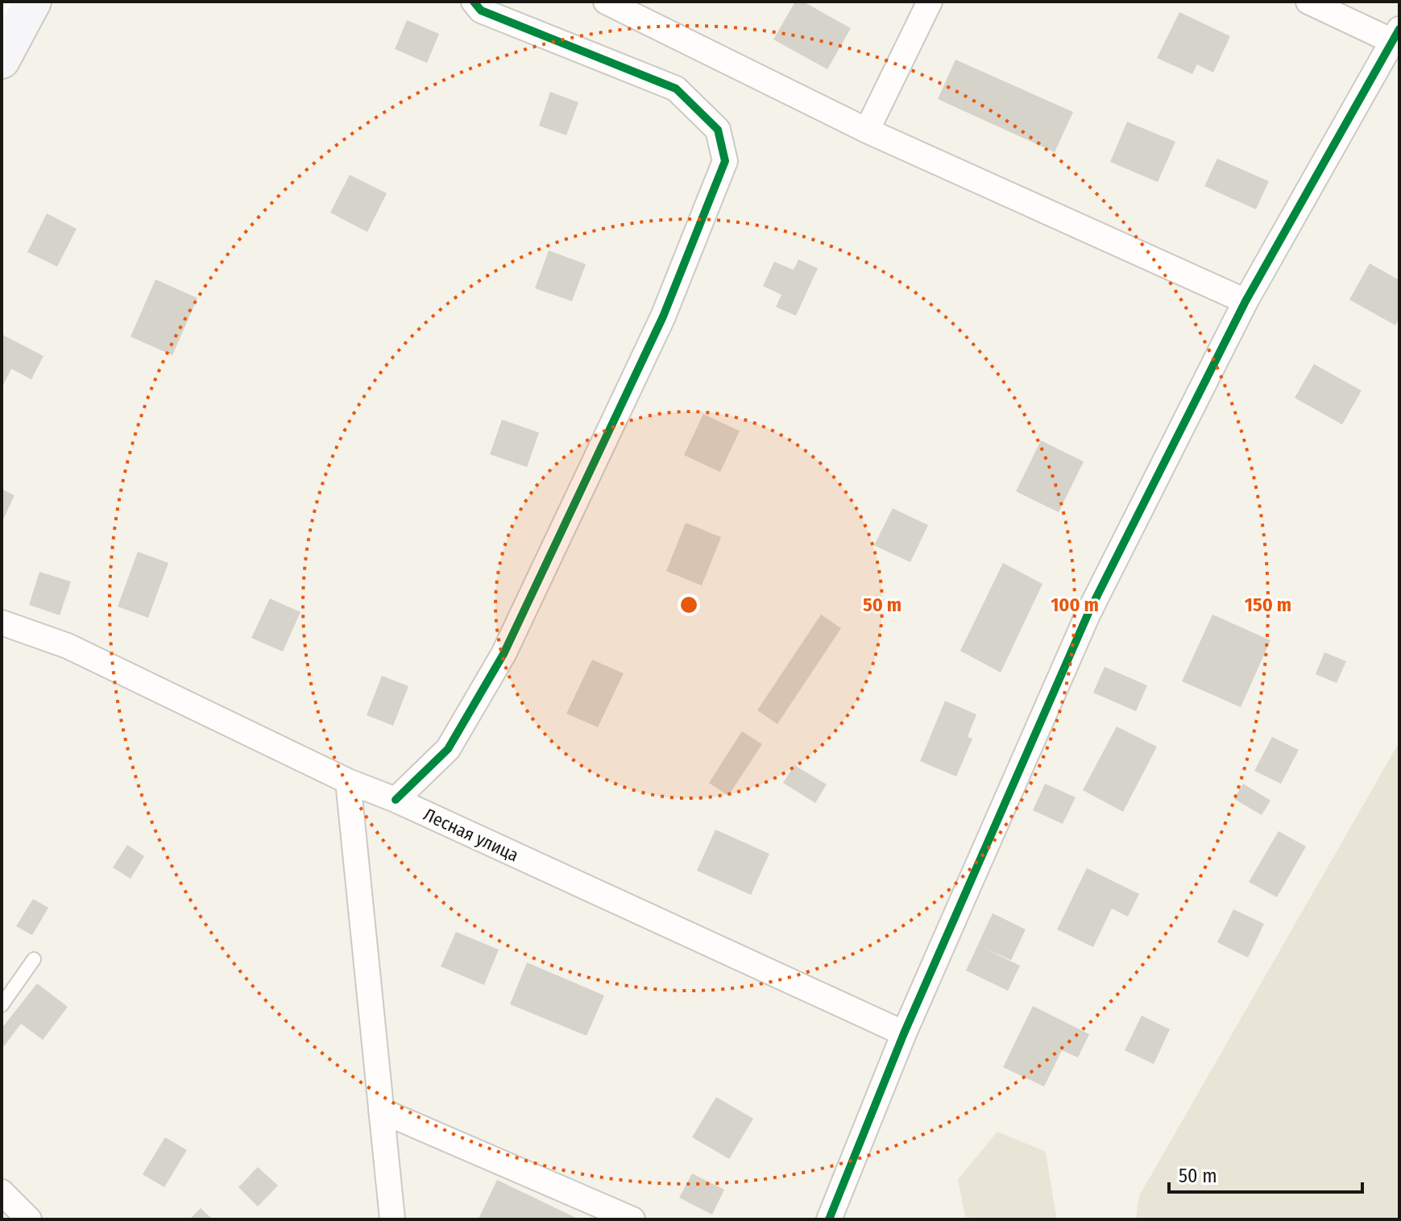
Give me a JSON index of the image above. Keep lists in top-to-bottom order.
{
  "streets": {
    "street": ["Лесная улица"]
  },
  "scale_bar": "50 m",
  "rings": ["50 m", "100 m", "150 m"]
}
